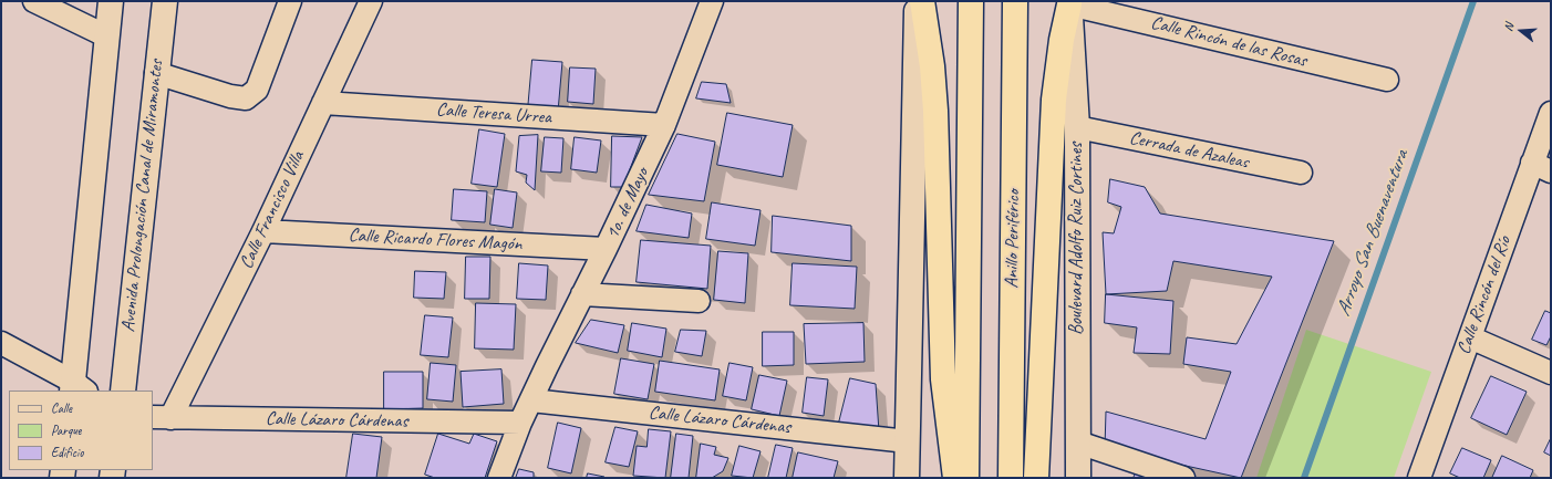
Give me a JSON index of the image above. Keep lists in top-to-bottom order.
{
  "streets": {
    "highway": ["Anillo Periférico"],
    "main road": ["Avenida Prolongación Canal de Miramontes", "Boulevard Adolfo Ruiz Cortines"],
    "street": [
      "Calle Rincón de las Rosas",
      "Calle Teresa Urrea",
      "Cerrada de Azaleas",
      "1o. de Mayo",
      "Calle Francisco Villa",
      "Calle Ricardo Flores Magón",
      "Calle Rincón del Río",
      "Calle Lázaro Cárdenas"
    ]
  },
  "crossings": [
    ["Calle Rincón de las Rosas", "Boulevard Adolfo Ruiz Cortines"],
    ["Calle Teresa Urrea", "1o. de Mayo"],
    ["Calle Teresa Urrea", "Calle Francisco Villa"],
    ["Cerrada de Azaleas", "Boulevard Adolfo Ruiz Cortines"],
    ["1o. de Mayo", "Calle Ricardo Flores Magón"],
    ["1o. de Mayo", "Calle Lázaro Cárdenas"],
    ["Calle Francisco Villa", "Calle Ricardo Flores Magón"],
    ["Calle Francisco Villa", "Calle Lázaro Cárdenas"]
  ],
  "water": ["Arroyo San Buenaventura"],
  "legend": ["Calle", "Parque", "Edificio"],
  "north": "left"
}
